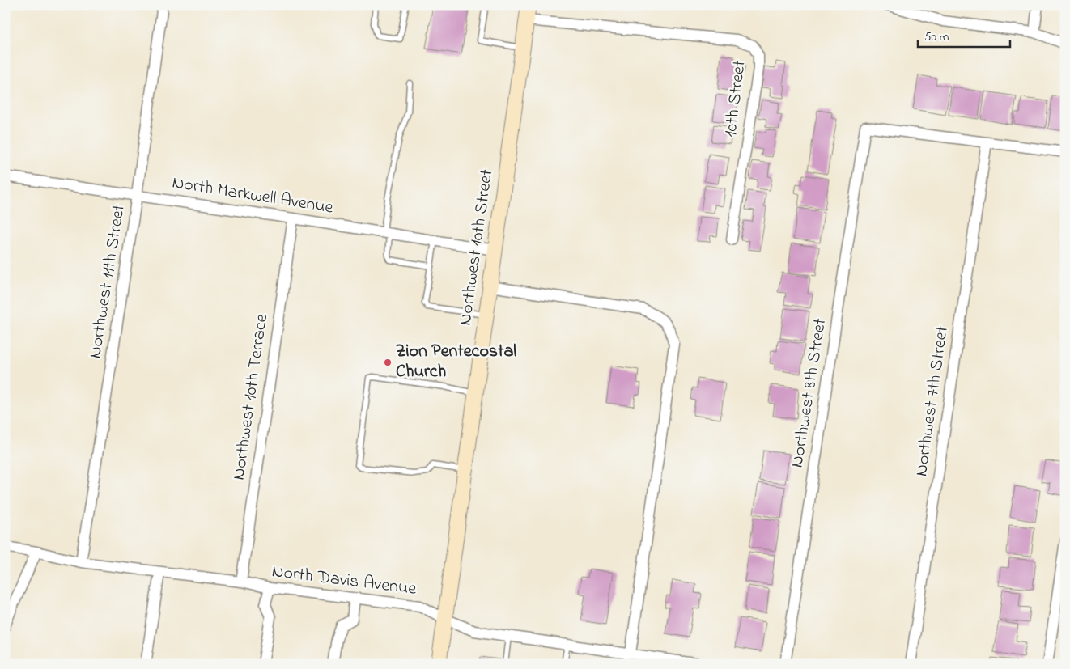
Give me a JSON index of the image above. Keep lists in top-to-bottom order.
{
  "streets": {
    "main road": ["Northwest 10th Street"],
    "street": [
      "10th Street",
      "North Markwell Avenue",
      "Northwest 11th Street",
      "Northwest 8th Street",
      "Northwest 10th Terrace",
      "Northwest 7th Street",
      "North Davis Avenue"
    ]
  },
  "crossings": [
    ["10th Street", "Northwest 10th Street"],
    ["North Markwell Avenue", "Northwest 10th Street"],
    ["North Markwell Avenue", "Northwest 11th Street"],
    ["North Markwell Avenue", "Northwest 10th Terrace"],
    ["Northwest 10th Street", "North Davis Avenue"],
    ["Northwest 11th Street", "North Davis Avenue"],
    ["Northwest 8th Street", "Northwest 7th Street"],
    ["Northwest 10th Terrace", "North Davis Avenue"]
  ],
  "places": ["Zion Pentecostal Church"],
  "scale_bar": "50 m"
}
